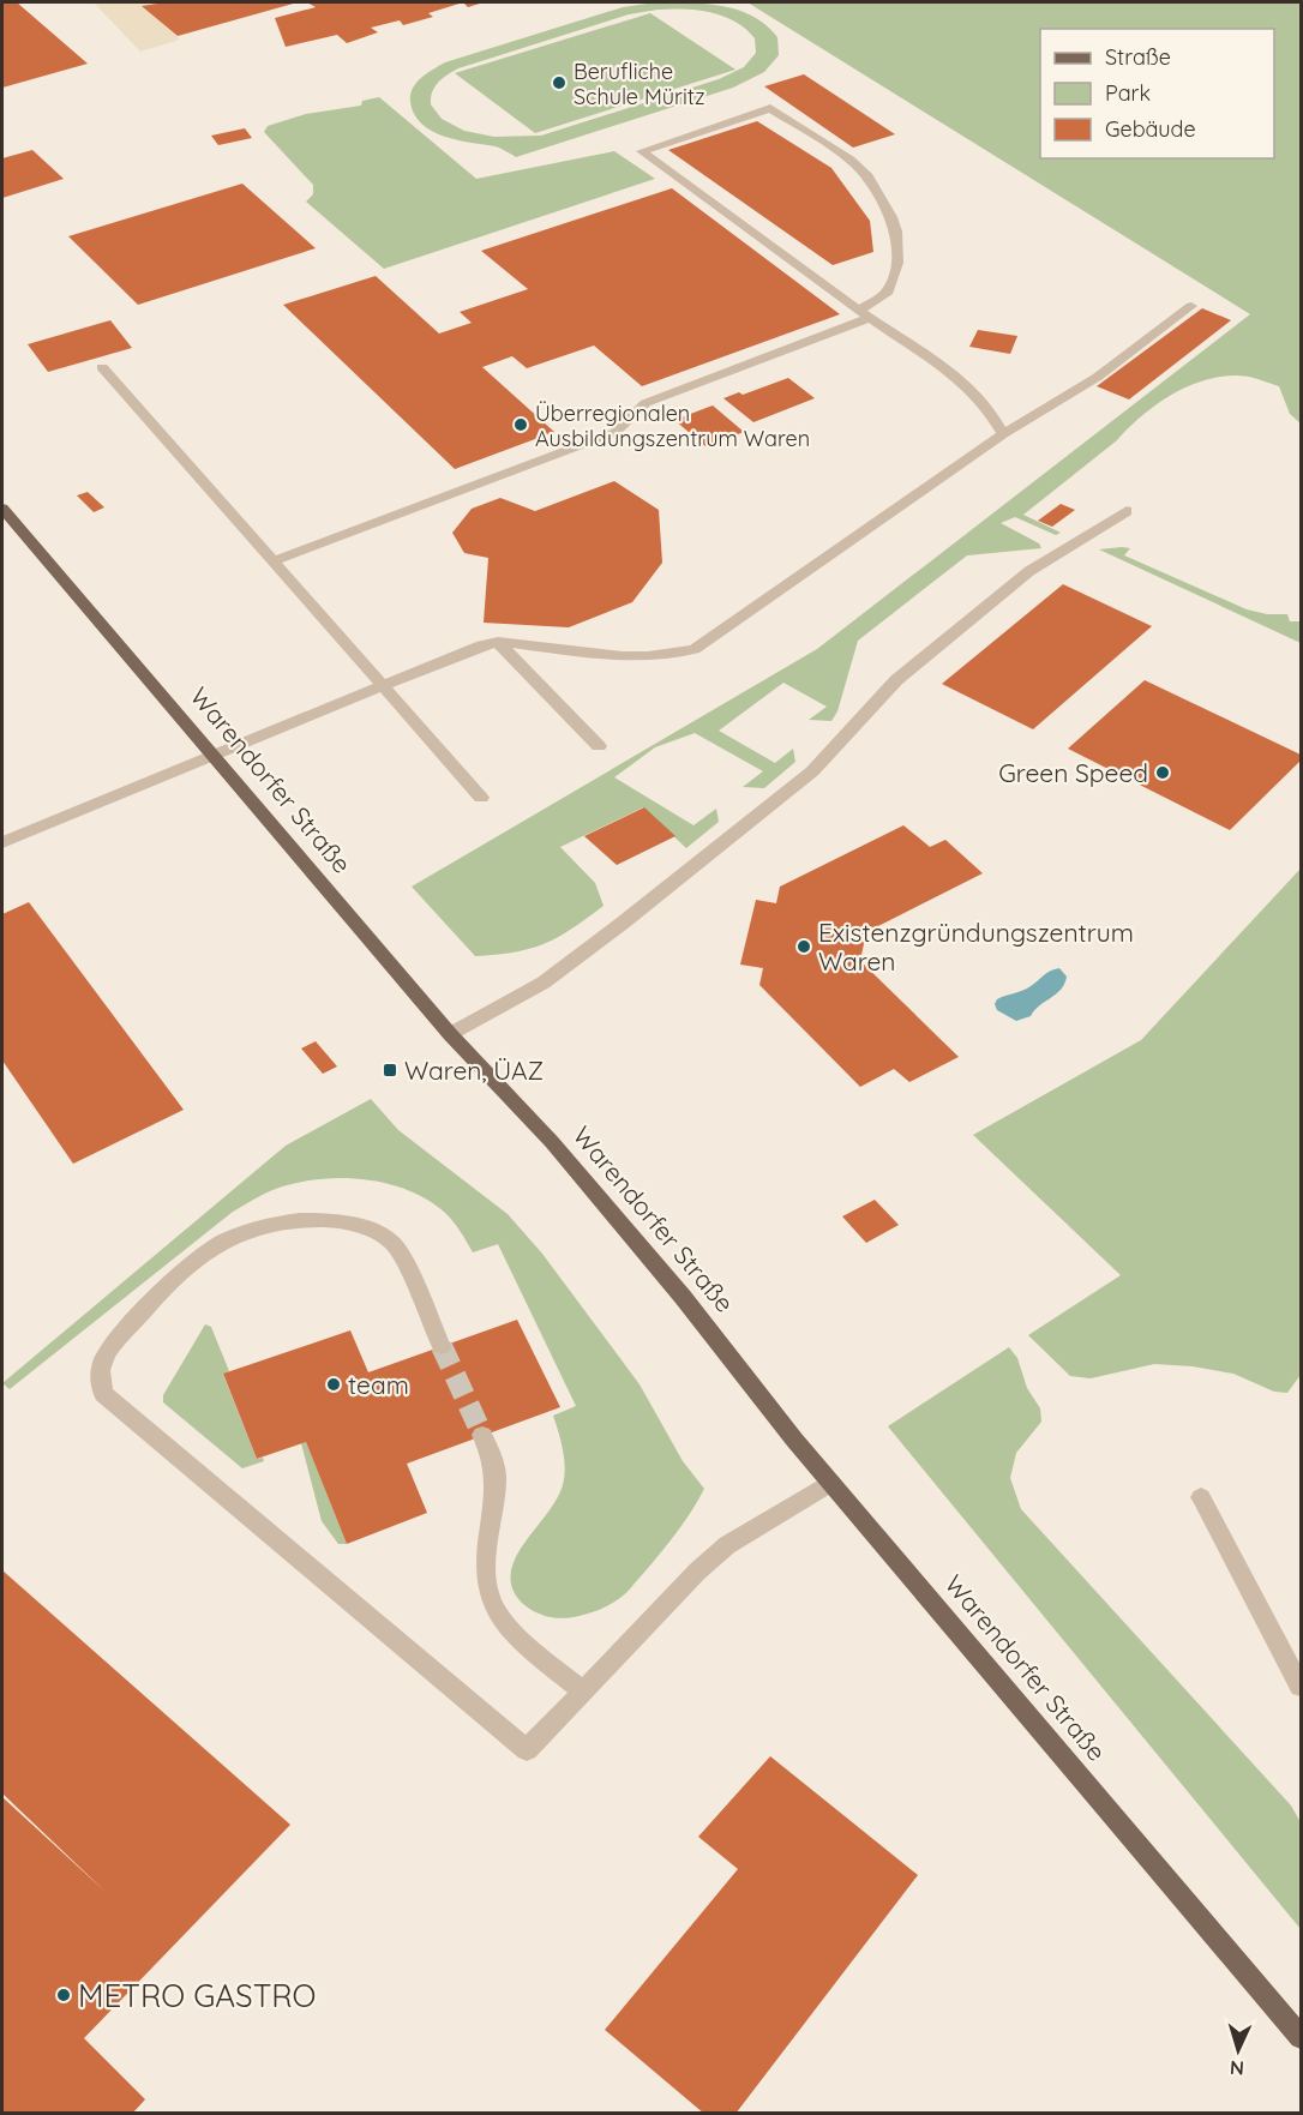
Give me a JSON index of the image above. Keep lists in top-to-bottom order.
{
  "streets": {
    "main road": ["Warendorfer Straße"]
  },
  "places": {
    "other": [
      "Berufliche Schule Müritz",
      "Überregionalen Ausbildungszentrum Waren",
      "Green Speed",
      "Existenzgründungszentrum Waren",
      "team",
      "METRO GASTRO"
    ],
    "transit": ["Waren, ÜAZ"]
  },
  "legend": ["Straße", "Park", "Gebäude"],
  "north": "bottom"
}
